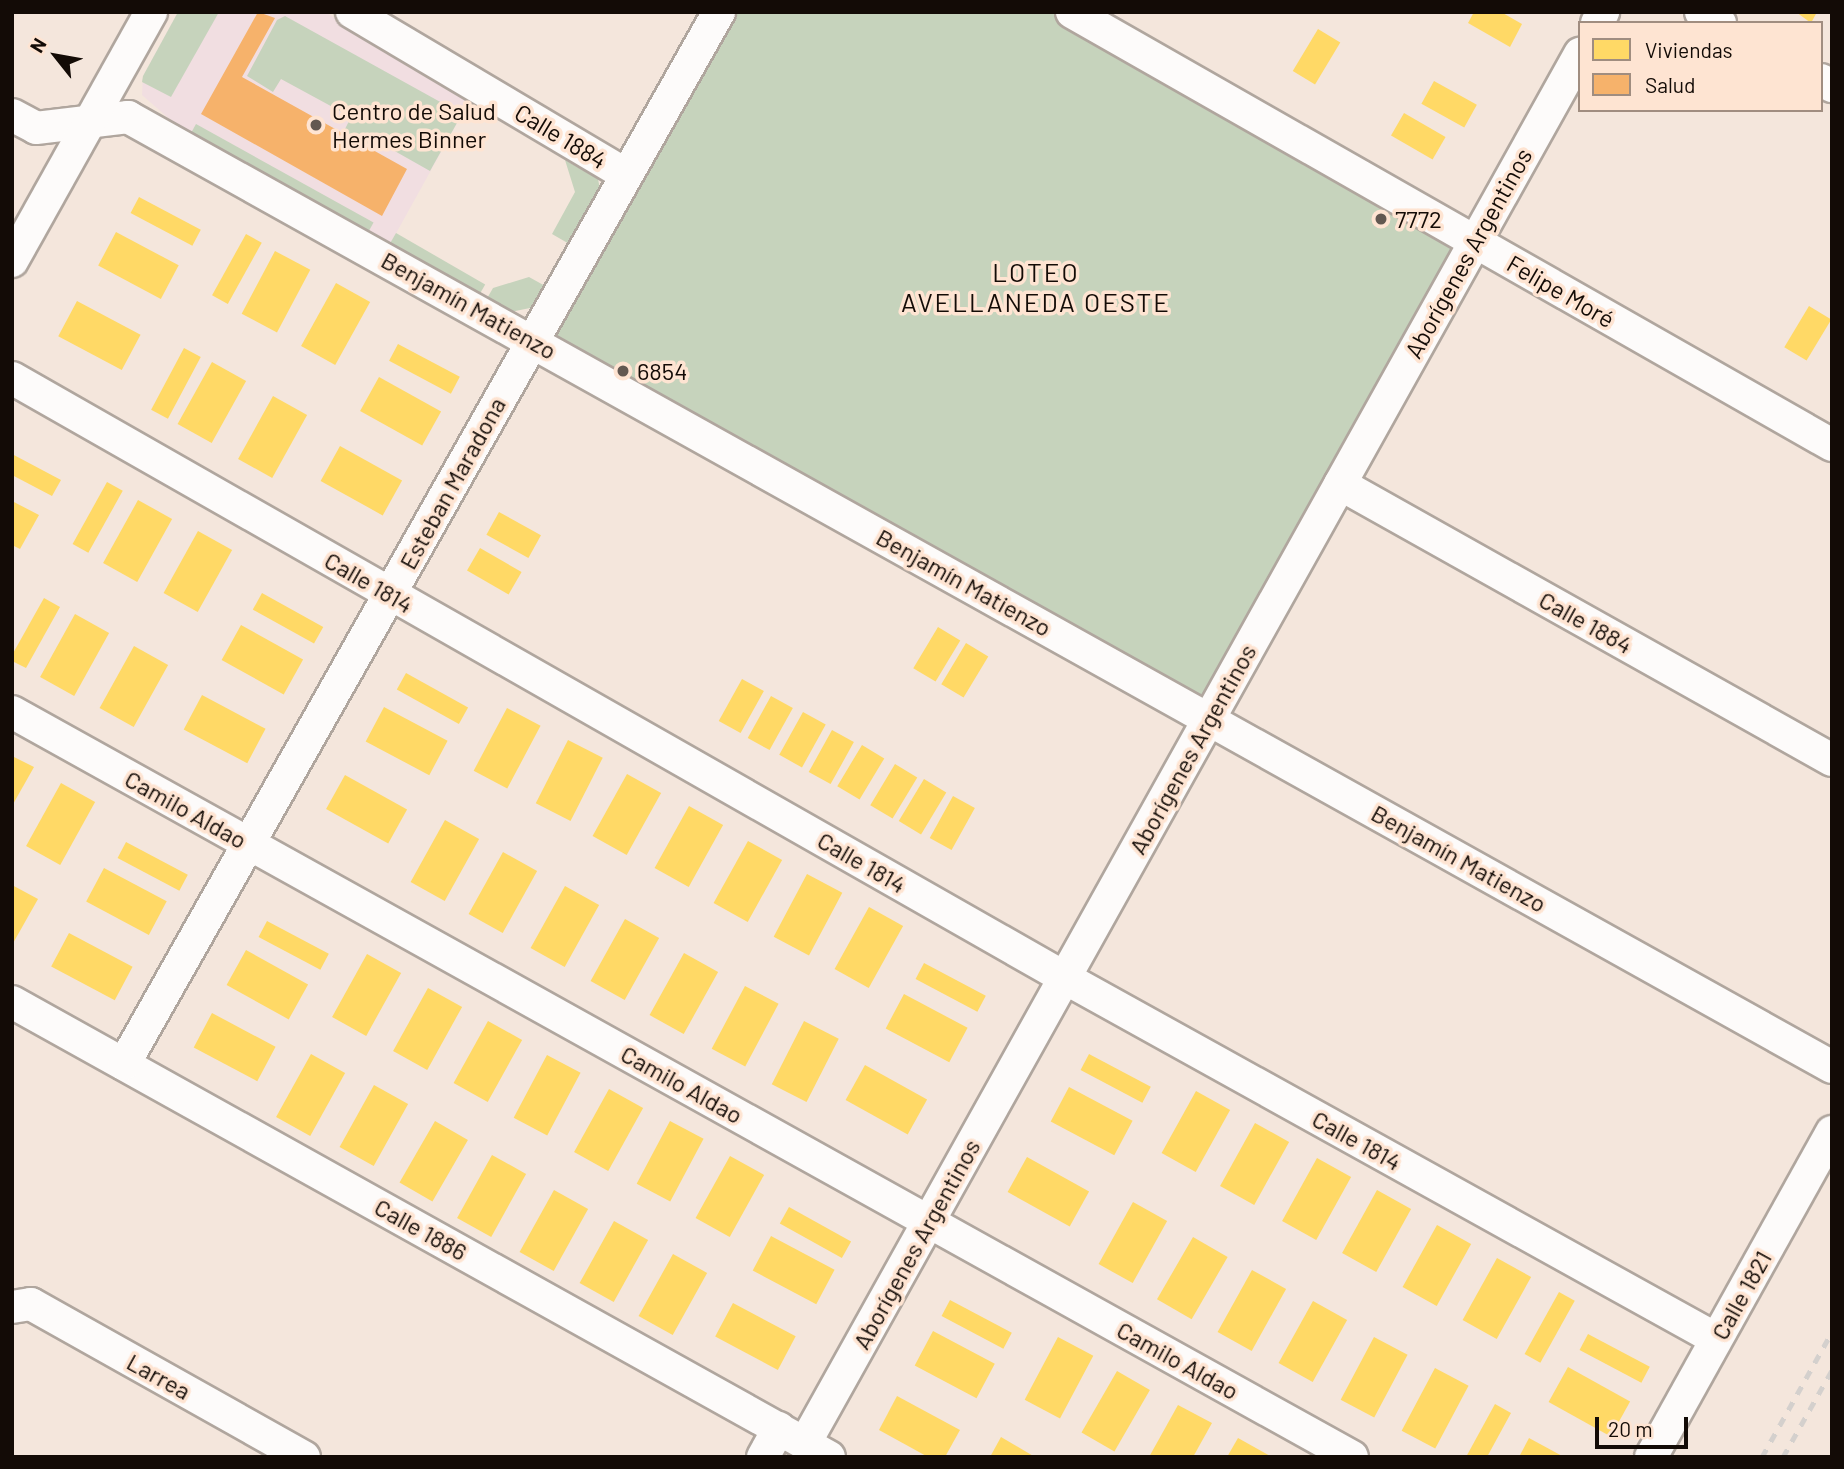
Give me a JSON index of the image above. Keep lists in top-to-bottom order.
{
  "streets": {
    "street": [
      "Calle 1884",
      "Aborígenes Argentinos",
      "Felipe Moré",
      "Benjamín Matienzo",
      "Esteban Maradona",
      "Calle 1814",
      "Camilo Aldao",
      "Calle 1886",
      "Calle 1821",
      "Larrea"
    ]
  },
  "crossings": [
    ["Calle 1884", "Aborígenes Argentinos"],
    ["Calle 1884", "Esteban Maradona"],
    ["Aborígenes Argentinos", "Felipe Moré"],
    ["Aborígenes Argentinos", "Benjamín Matienzo"],
    ["Aborígenes Argentinos", "Calle 1814"],
    ["Aborígenes Argentinos", "Camilo Aldao"],
    ["Aborígenes Argentinos", "Calle 1886"],
    ["Benjamín Matienzo", "Esteban Maradona"],
    ["Esteban Maradona", "Calle 1814"],
    ["Esteban Maradona", "Camilo Aldao"],
    ["Esteban Maradona", "Calle 1886"],
    ["Calle 1814", "Calle 1821"]
  ],
  "districts": ["LOTEO AVELLANEDA OESTE"],
  "places": ["Centro de Salud Hermes Binner", "7772", "6854"],
  "legend": ["Viviendas", "Salud"],
  "scale_bar": "20 m",
  "north": "top left"
}
